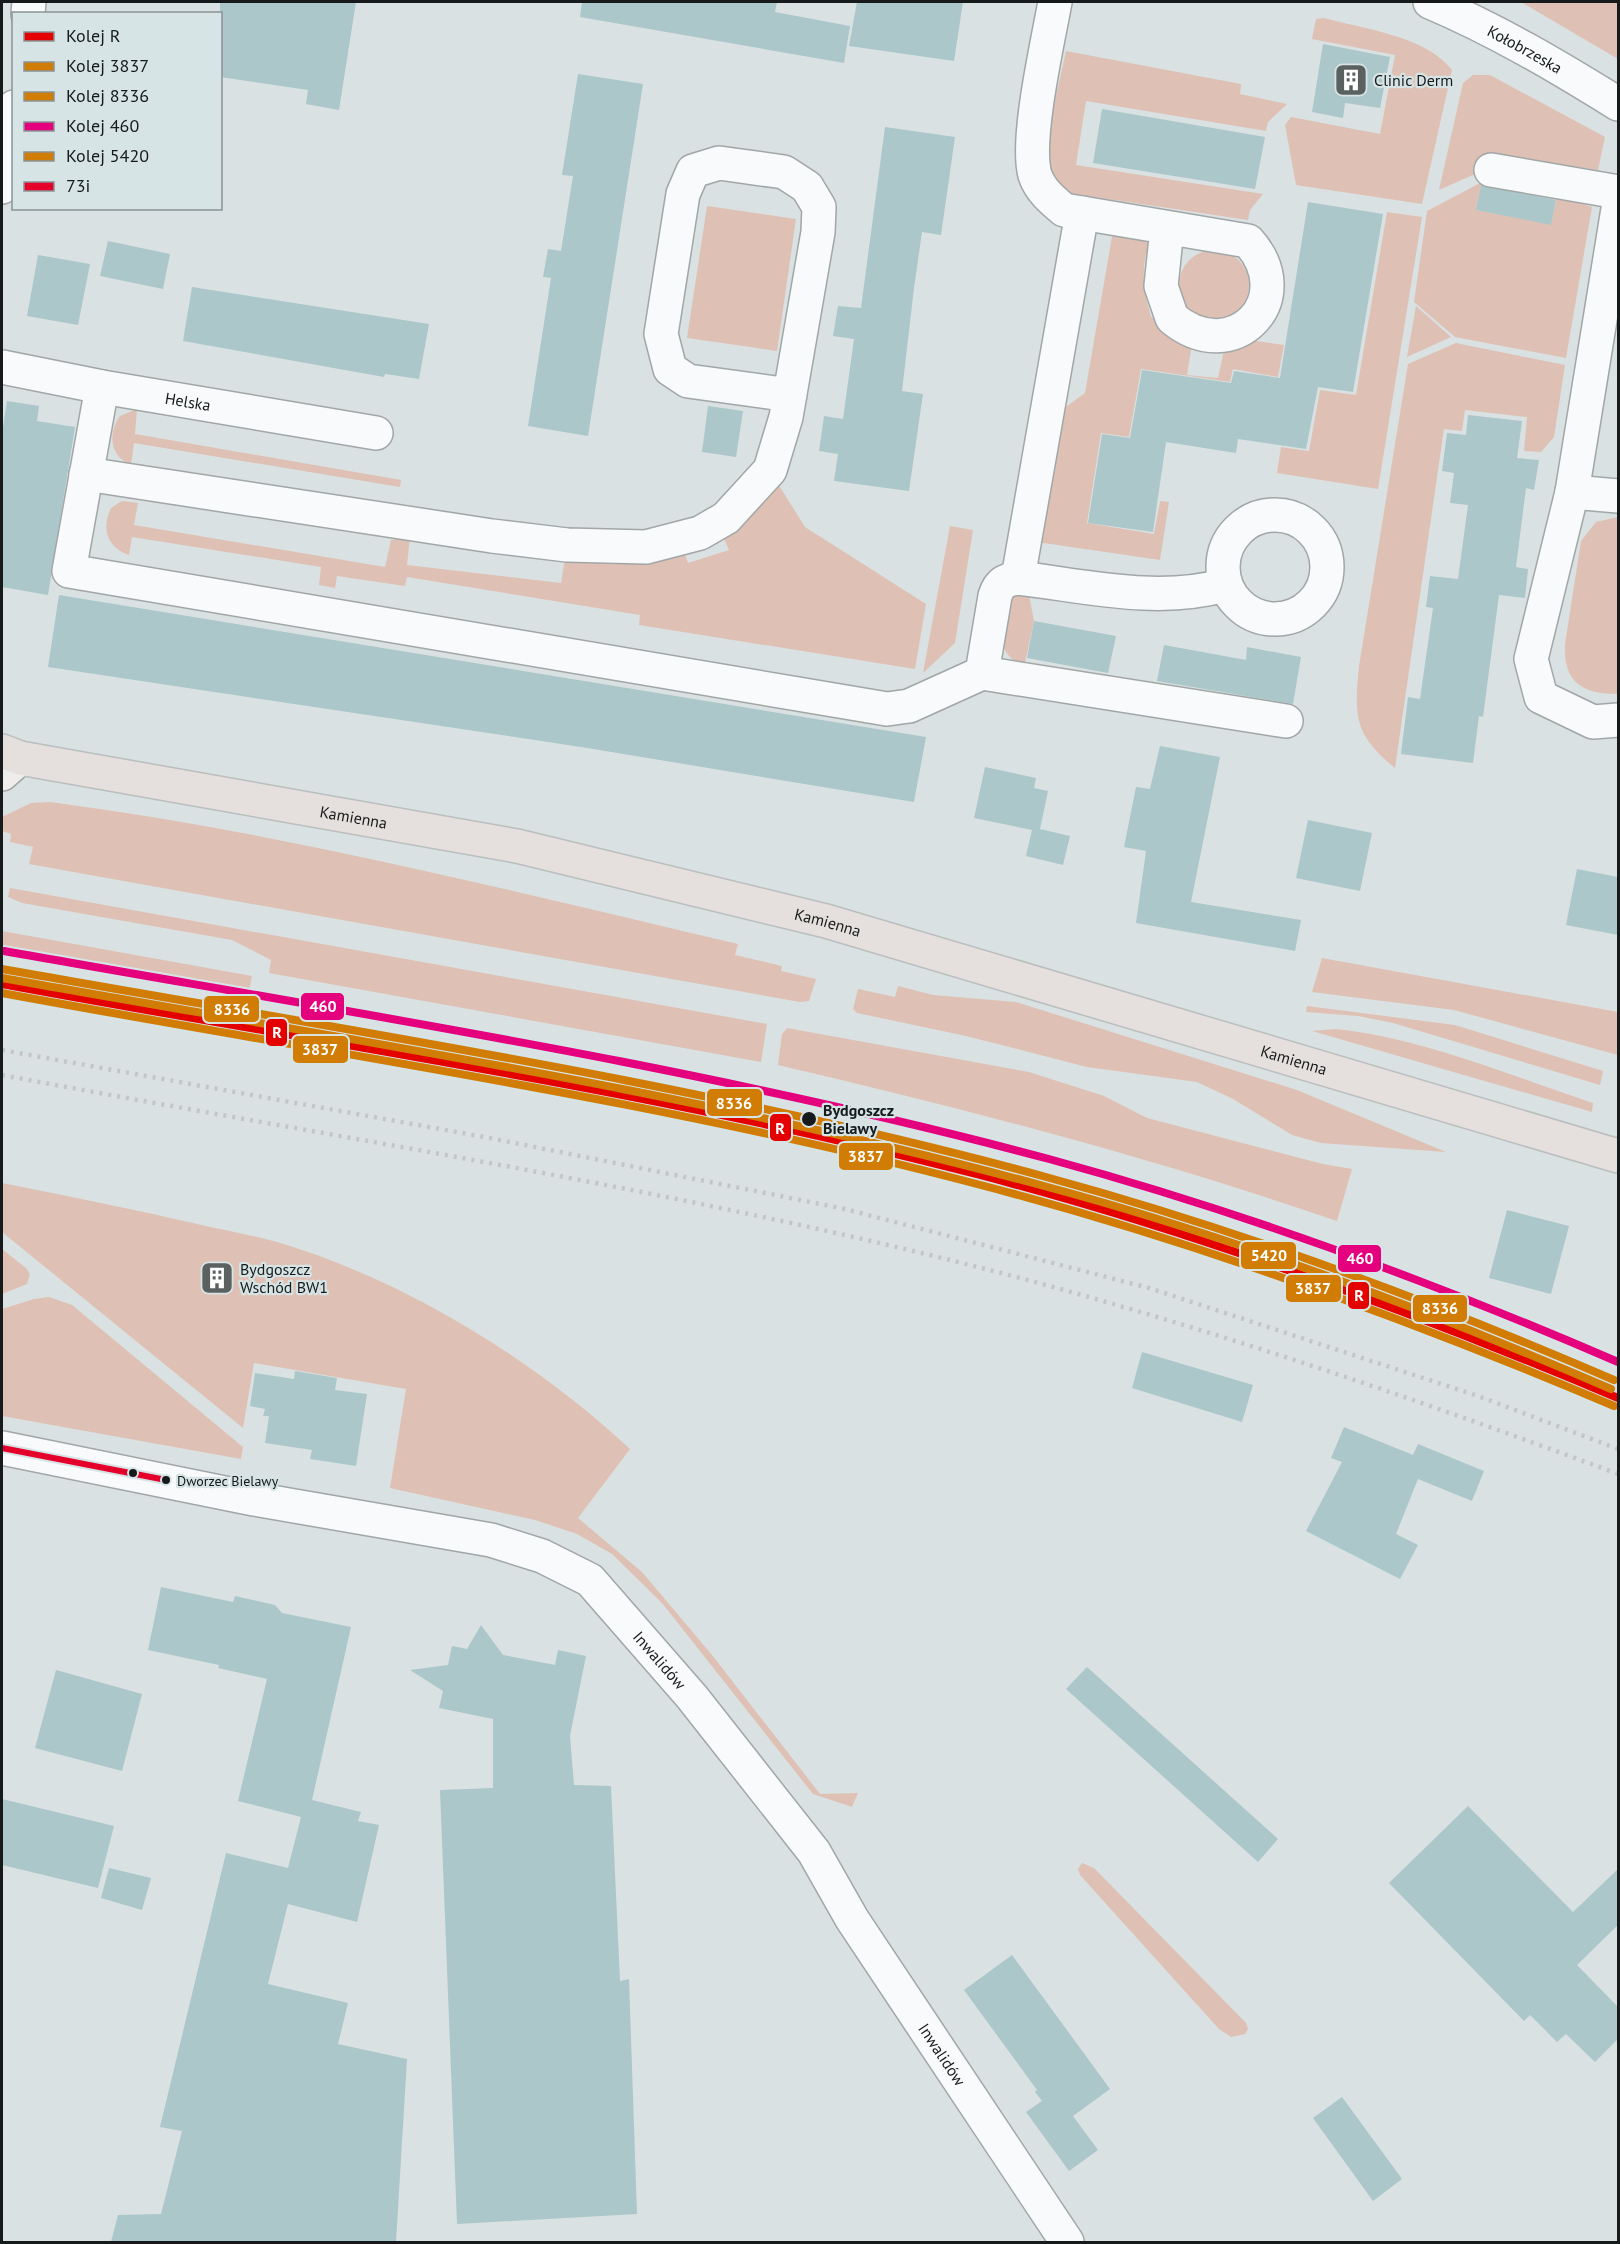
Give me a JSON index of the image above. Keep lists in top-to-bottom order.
{
  "streets": {
    "main road": ["Kamienna"],
    "street": ["Kołobrzeska", "Helska", "Inwalidów"]
  },
  "places": {
    "building": ["Clinic Derm", "Bydgoszcz Wschód BW1"],
    "other": ["Bydgoszcz Bielawy", "Dworzec Bielawy"]
  },
  "lines": [
    "rail line 460",
    "rail line 8336",
    "rail line 5420",
    "rail line R",
    "rail line 3837",
    "transit line 73i"
  ],
  "legend": [
    "Kolej R",
    "Kolej 3837",
    "Kolej 8336",
    "Kolej 460",
    "Kolej 5420",
    "73i"
  ]
}
